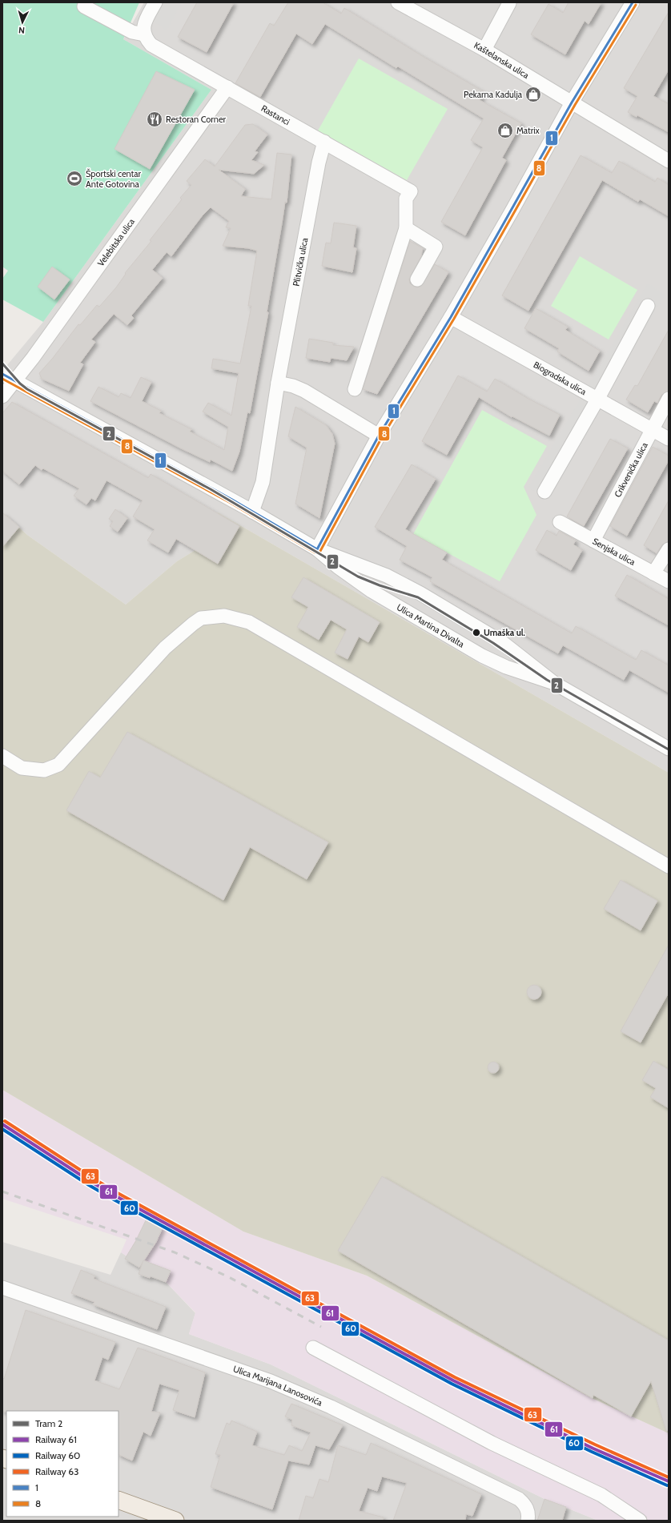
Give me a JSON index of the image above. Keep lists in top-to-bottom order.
{
  "streets": {
    "street": [
      "Kaštelanska ulica",
      "Rastanci",
      "Velebitska ulica",
      "Plitvička ulica",
      "Biogradska ulica",
      "Crikvenička ulica",
      "Senjska ulica",
      "Ulica Martina Divalta",
      "Ulica Marijana Lanosovića"
    ]
  },
  "crossings": [
    ["Rastanci", "Velebitska ulica"],
    ["Rastanci", "Plitvička ulica"],
    ["Velebitska ulica", "Ulica Martina Divalta"],
    ["Plitvička ulica", "Ulica Martina Divalta"],
    ["Biogradska ulica", "Crikvenička ulica"],
    ["Crikvenička ulica", "Senjska ulica"]
  ],
  "places": {
    "shop": ["Pekarna Kadulja", "Matrix"],
    "restaurant": ["Restoran Corner"],
    "sports": ["Športski centar Ante Gotovina"],
    "other": ["Umaška ul."]
  },
  "lines": [
    "transit line 1",
    "transit line 8",
    "tram line 2",
    "rail line 63",
    "rail line 61",
    "rail line 60"
  ],
  "legend": [
    "Tram 2",
    "Railway 61",
    "Railway 60",
    "Railway 63",
    "1",
    "8"
  ],
  "north": "bottom"
}
